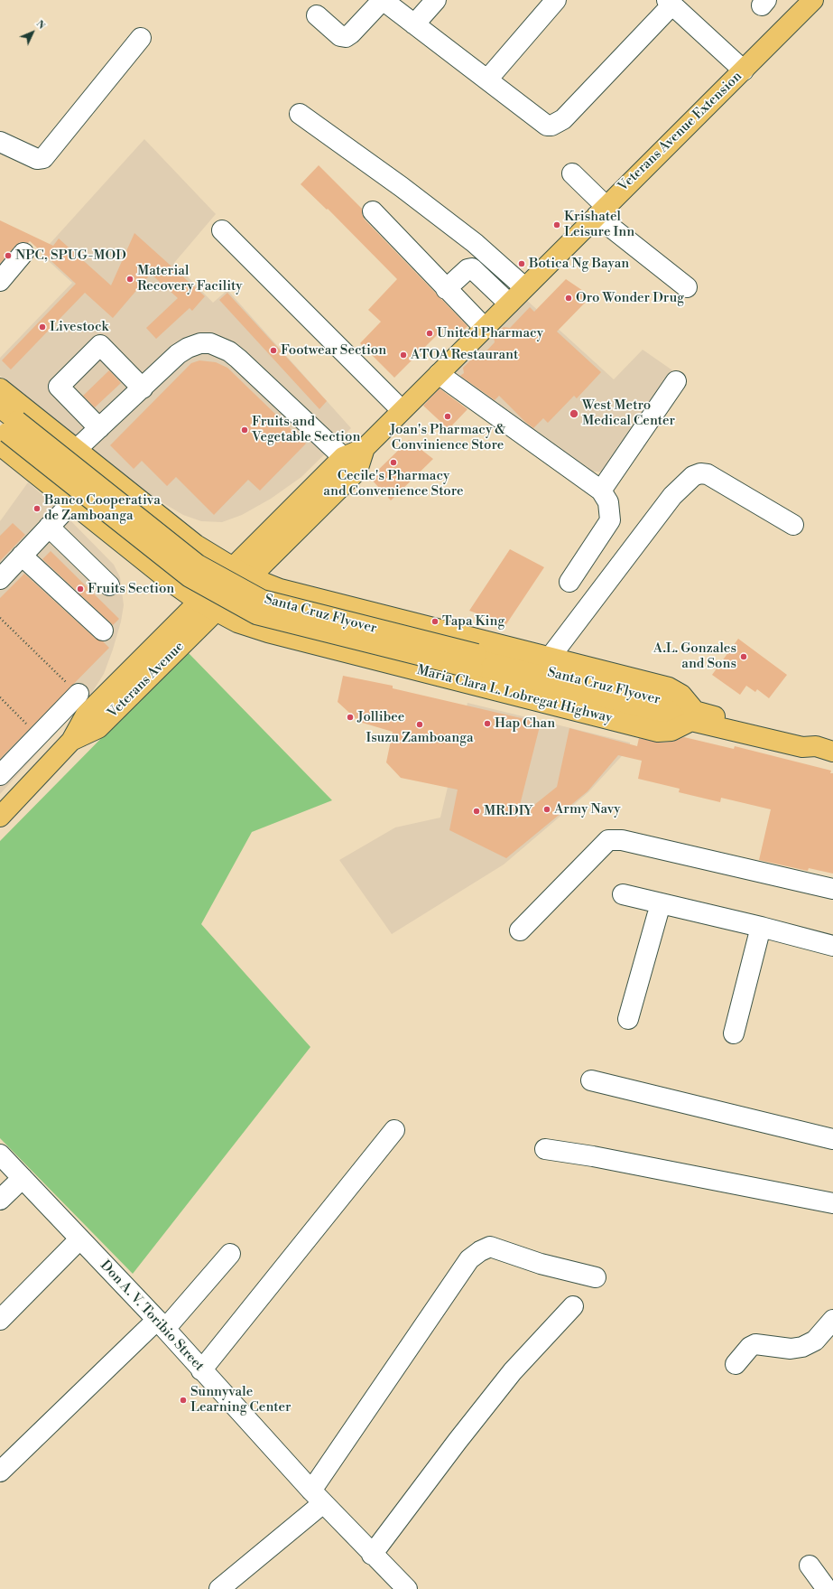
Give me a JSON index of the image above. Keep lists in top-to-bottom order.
{
  "streets": {
    "main road": [
      "Veterans Avenue Extension",
      "Santa Cruz Flyover",
      "Veterans Avenue",
      "Maria Clara L. Lobregat Highway"
    ],
    "street": ["Don A. V. Toribio Street"]
  },
  "crossings": [
    ["Veterans Avenue Extension", "Veterans Avenue"],
    ["Santa Cruz Flyover", "Maria Clara L. Lobregat Highway"],
    ["Veterans Avenue", "Maria Clara L. Lobregat Highway"]
  ],
  "places": [
    "Krishatel Leisure Inn",
    "NPC, SPUG-MOD",
    "Botica Ng Bayan",
    "Material Recovery Facility",
    "Oro Wonder Drug",
    "Livestock",
    "United Pharmacy",
    "Footwear Section",
    "ATOA Restaurant",
    "West Metro Medical Center",
    "Joan's Pharmacy & Convinience Store",
    "Fruits and Vegetable Section",
    "Cecile's Pharmacy and Convenience Store",
    "Banco Cooperativa de Zamboanga",
    "Fruits Section",
    "Tapa King",
    "A.L. Gonzales and Sons",
    "Jollibee",
    "Hap Chan",
    "Isuzu Zamboanga",
    "Army Navy",
    "MR.DIY",
    "Sunnyvale Learning Center"
  ],
  "north": "top right"
}
